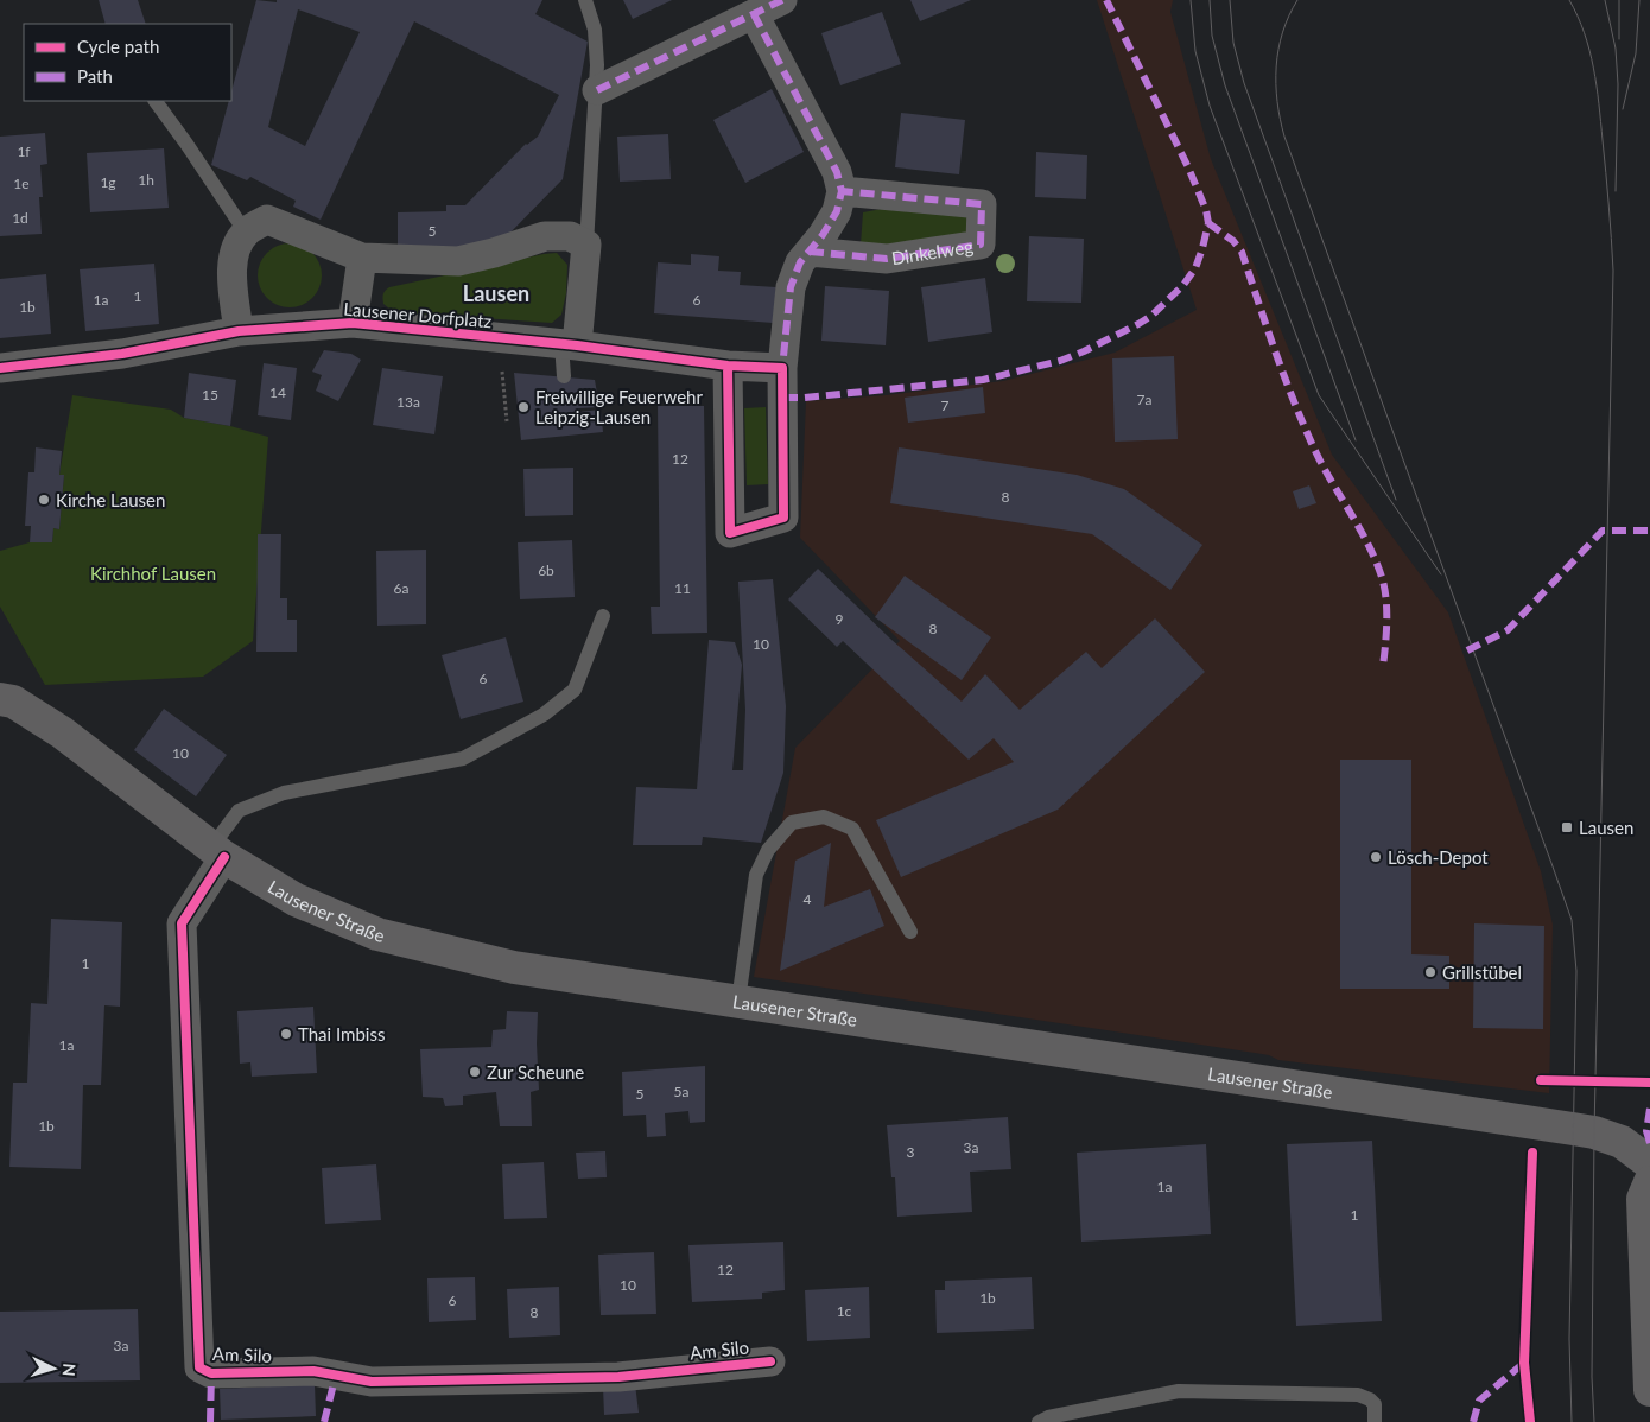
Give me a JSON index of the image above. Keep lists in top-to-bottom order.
{
  "streets": {
    "main road": ["Lausener Straße"],
    "street": ["Dinkelweg", "Lausener Dorfplatz", "Am Silo"]
  },
  "crossings": [
    ["Lausener Straße", "Am Silo"]
  ],
  "districts": ["Lausen"],
  "parks": ["Kirchhof Lausen"],
  "places": {
    "other": [
      "Freiwillige Feuerwehr Leipzig-Lausen",
      "Kirche Lausen",
      "Lösch-Depot",
      "Grillstübel",
      "Thai Imbiss",
      "Zur Scheune"
    ],
    "transit": ["Lausen"]
  },
  "house_numbers": [
    "1f",
    "1h",
    "1g",
    "1e",
    "1d",
    "5",
    "1",
    "1a",
    "6",
    "1b",
    "14",
    "15",
    "7a",
    "13a",
    "7",
    "12",
    "8",
    "6b",
    "6a",
    "11",
    "9",
    "8",
    "10",
    "6",
    "10",
    "4",
    "1",
    "1a",
    "5a",
    "5",
    "1b",
    "3a",
    "3",
    "1a",
    "1",
    "12",
    "10",
    "1b",
    "6",
    "1c",
    "8",
    "3a"
  ],
  "legend": ["Cycle path", "Path"],
  "north": "right"
}
